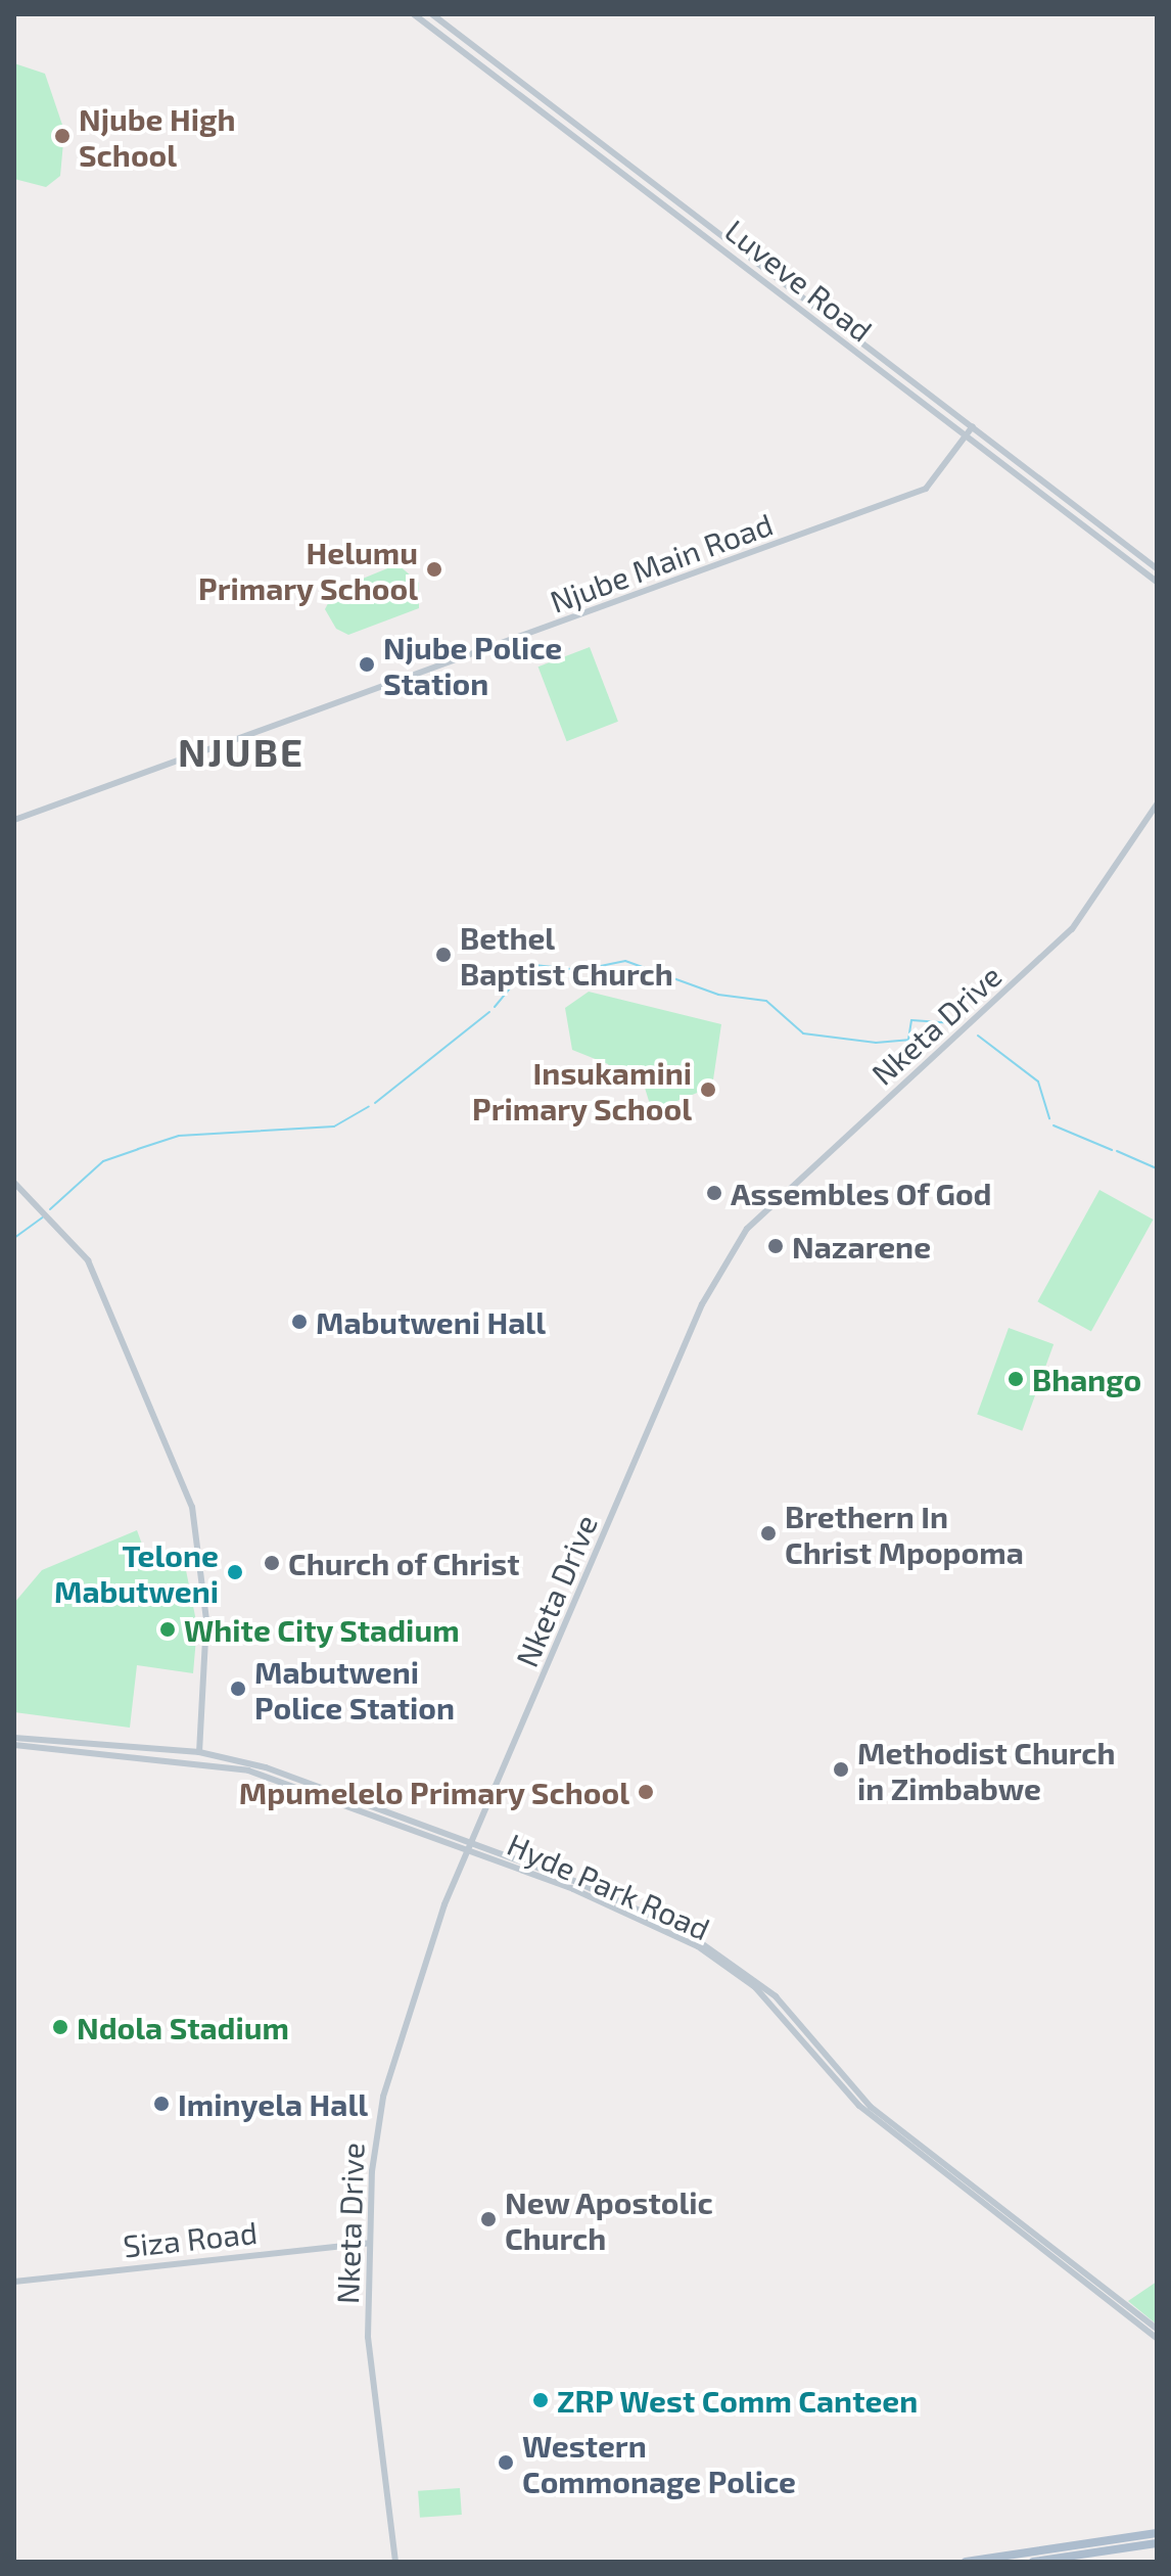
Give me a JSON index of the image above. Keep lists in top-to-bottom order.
{
  "streets": {
    "street": [
      "Luveve Road",
      "Njube Main Road",
      "Nketa Drive",
      "Hyde Park Road",
      "Siza Road"
    ]
  },
  "crossings": [
    ["Luveve Road", "Njube Main Road"],
    ["Nketa Drive", "Hyde Park Road"],
    ["Nketa Drive", "Siza Road"]
  ],
  "districts": ["NJUBE"],
  "places": [
    "Njube High School",
    "Helumu Primary School",
    "Njube Police Station",
    "Bethel Baptist Church",
    "Insukamini Primary School",
    "Assembles Of God",
    "Nazarene",
    "Mabutweni Hall",
    "Bhango",
    "Brethern In Christ Mpopoma",
    "Church of Christ",
    "Telone Mabutweni",
    "White City Stadium",
    "Mabutweni Police Station",
    "Methodist Church in Zimbabwe",
    "Mpumelelo Primary School",
    "Ndola Stadium",
    "Iminyela Hall",
    "New Apostolic Church",
    "ZRP West Comm Canteen",
    "Western Commonage Police"
  ]
}
